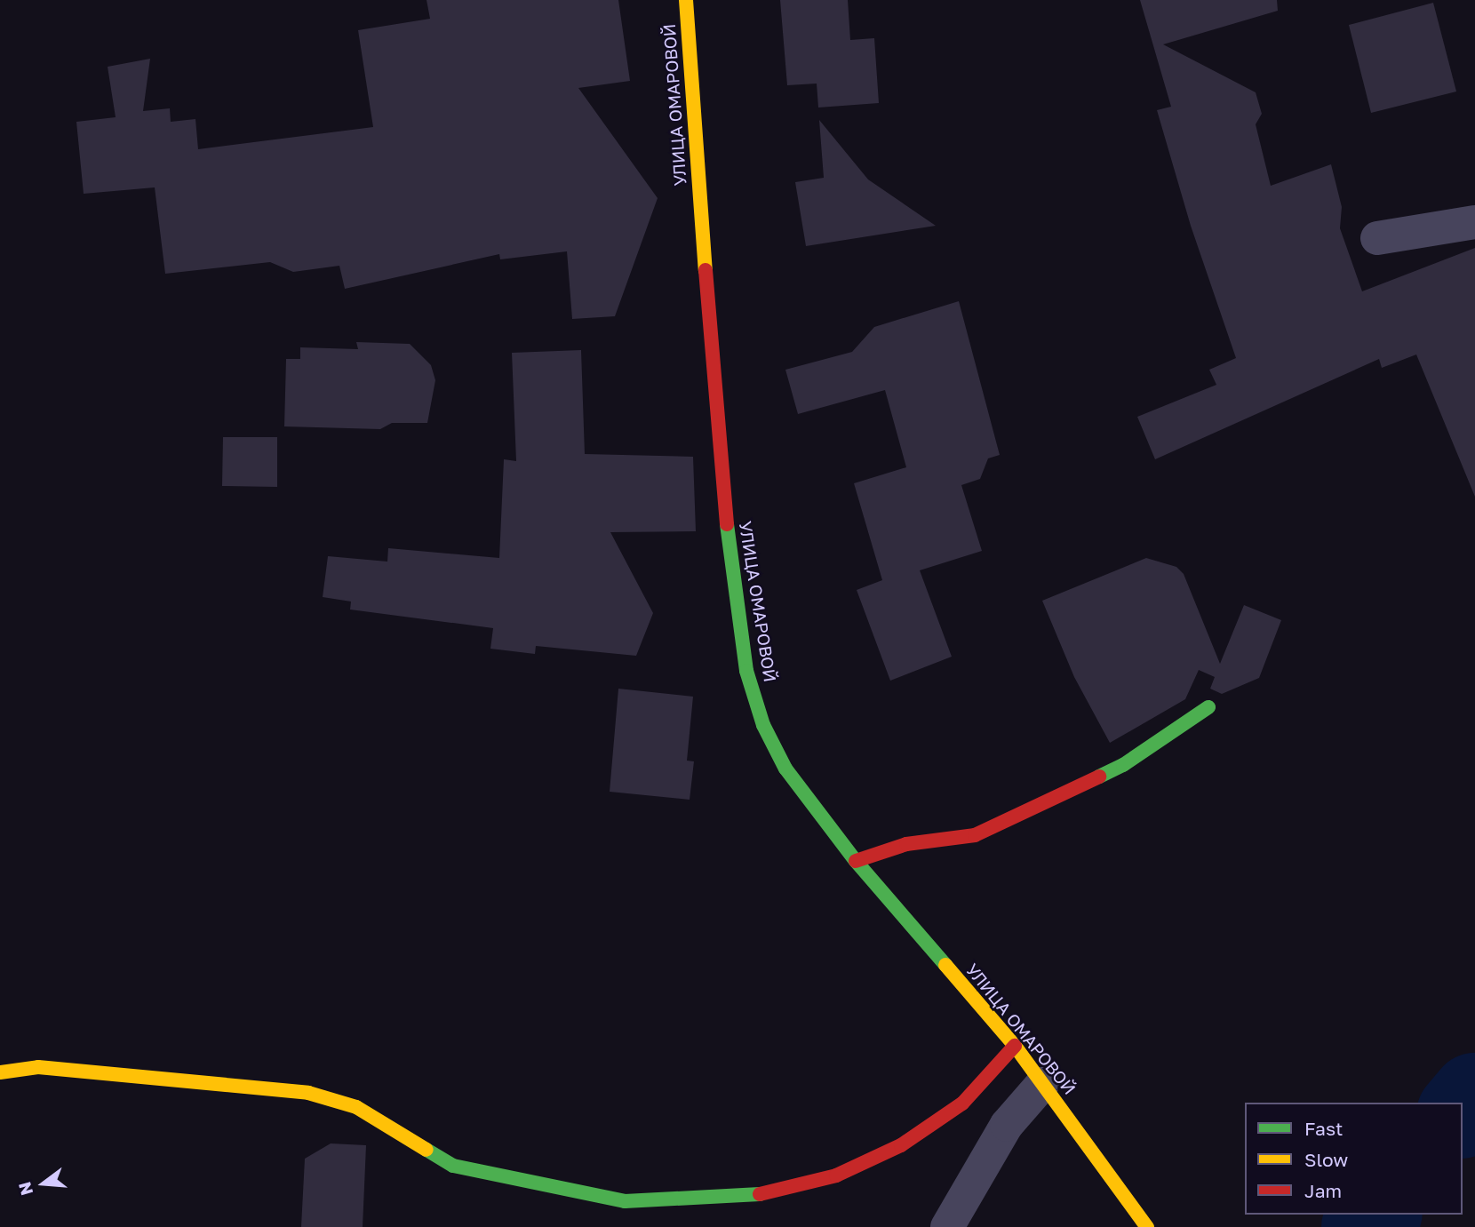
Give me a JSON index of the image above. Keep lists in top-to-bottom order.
{
  "streets": {
    "street": ["УЛИЦА ОМАРОВОЙ"]
  },
  "legend": ["Fast", "Slow", "Jam"],
  "north": "left"
}
